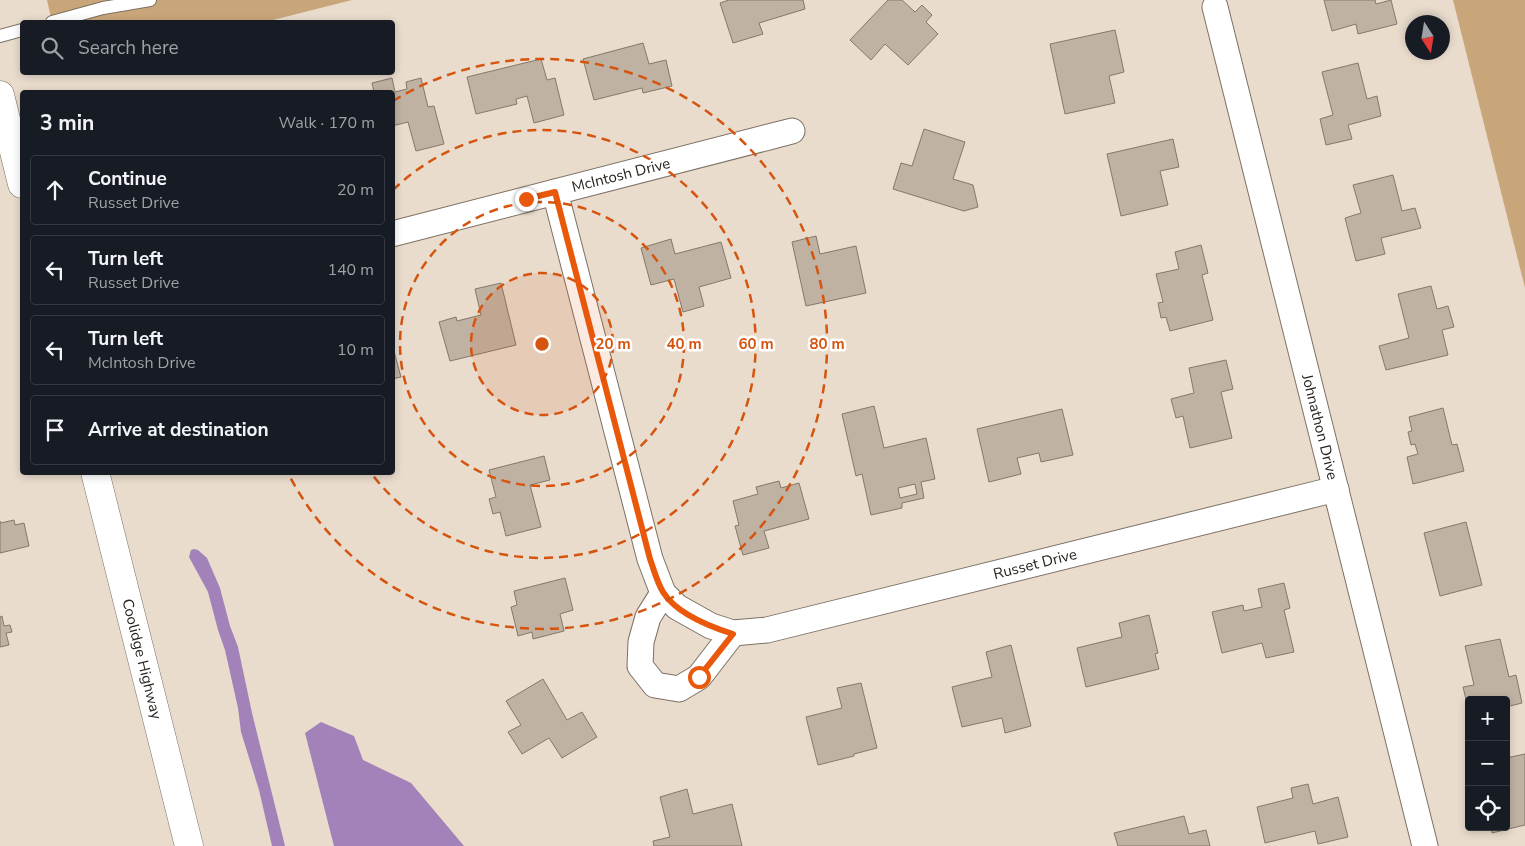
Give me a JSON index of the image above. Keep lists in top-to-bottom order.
{
  "streets": {
    "street": [
      "McIntosh Drive",
      "Johnathon Drive",
      "Russet Drive",
      "Coolidge Highway"
    ]
  },
  "crossings": [
    ["McIntosh Drive", "Russet Drive"],
    ["Johnathon Drive", "Russet Drive"]
  ],
  "north": "bottom",
  "page": {
    "search": "Search here",
    "heading": ["3 min", "Walk · 170 m"],
    "list": [
      ["Continue", "Russet Drive", "20 m"],
      ["Turn left", "Russet Drive", "140 m"],
      ["Turn left", "McIntosh Drive", "10 m"],
      "Arrive at destination"
    ],
    "map_buttons": ["+", "−"]
  },
  "rings": [
    "20 m",
    "40 m",
    "60 m",
    "80 m"
  ]
}
